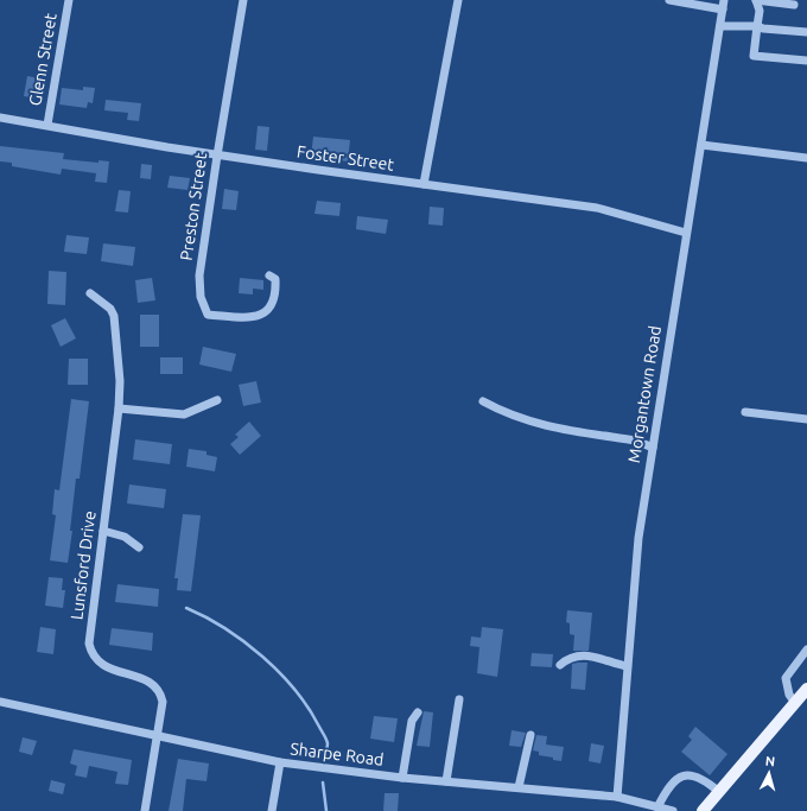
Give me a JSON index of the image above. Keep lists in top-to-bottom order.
{
  "streets": {
    "street": [
      "Glenn Street",
      "Foster Street",
      "Preston Street",
      "Morgantown Road",
      "Lunsford Drive",
      "Sharpe Road"
    ]
  },
  "crossings": [
    ["Glenn Street", "Foster Street"],
    ["Foster Street", "Preston Street"],
    ["Foster Street", "Morgantown Road"],
    ["Morgantown Road", "Sharpe Road"],
    ["Lunsford Drive", "Sharpe Road"]
  ],
  "north": "top"
}
